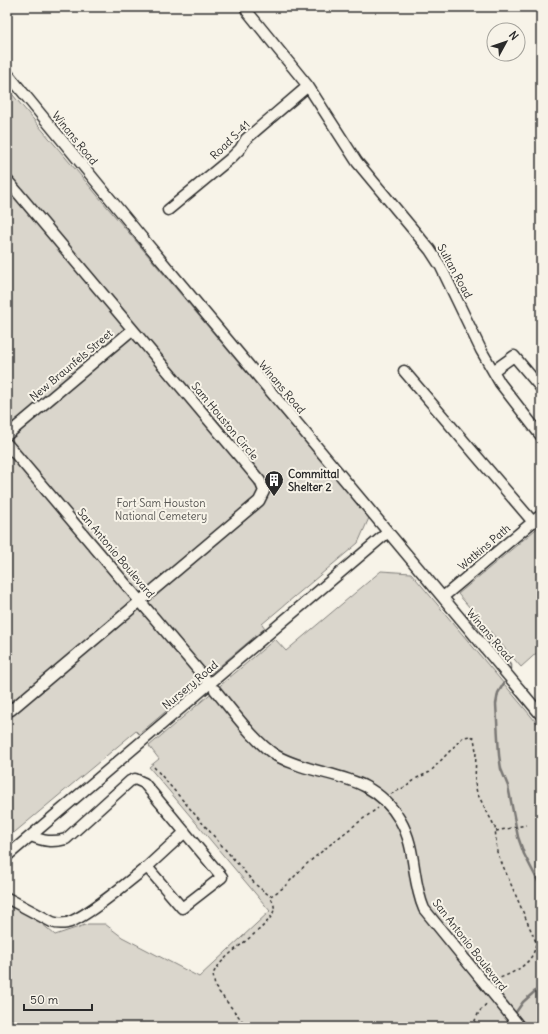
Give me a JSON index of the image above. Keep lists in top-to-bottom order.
{
  "streets": {
    "street": [
      "Winans Road",
      "Road S-41",
      "Sultan Road",
      "New Braunfels Street",
      "Sam Houston Circle",
      "Watkins Path",
      "San Antonio Boulevard",
      "Nursery Road"
    ]
  },
  "crossings": [
    ["Winans Road", "Watkins Path"],
    ["Winans Road", "Nursery Road"],
    ["Road S-41", "Sultan Road"],
    ["New Braunfels Street", "Sam Houston Circle"],
    ["Sam Houston Circle", "San Antonio Boulevard"]
  ],
  "parks": ["Fort Sam Houston National Cemetery"],
  "places": {
    "building": ["Committal Shelter 2"]
  },
  "scale_bar": "50 m",
  "north": "top right"
}
